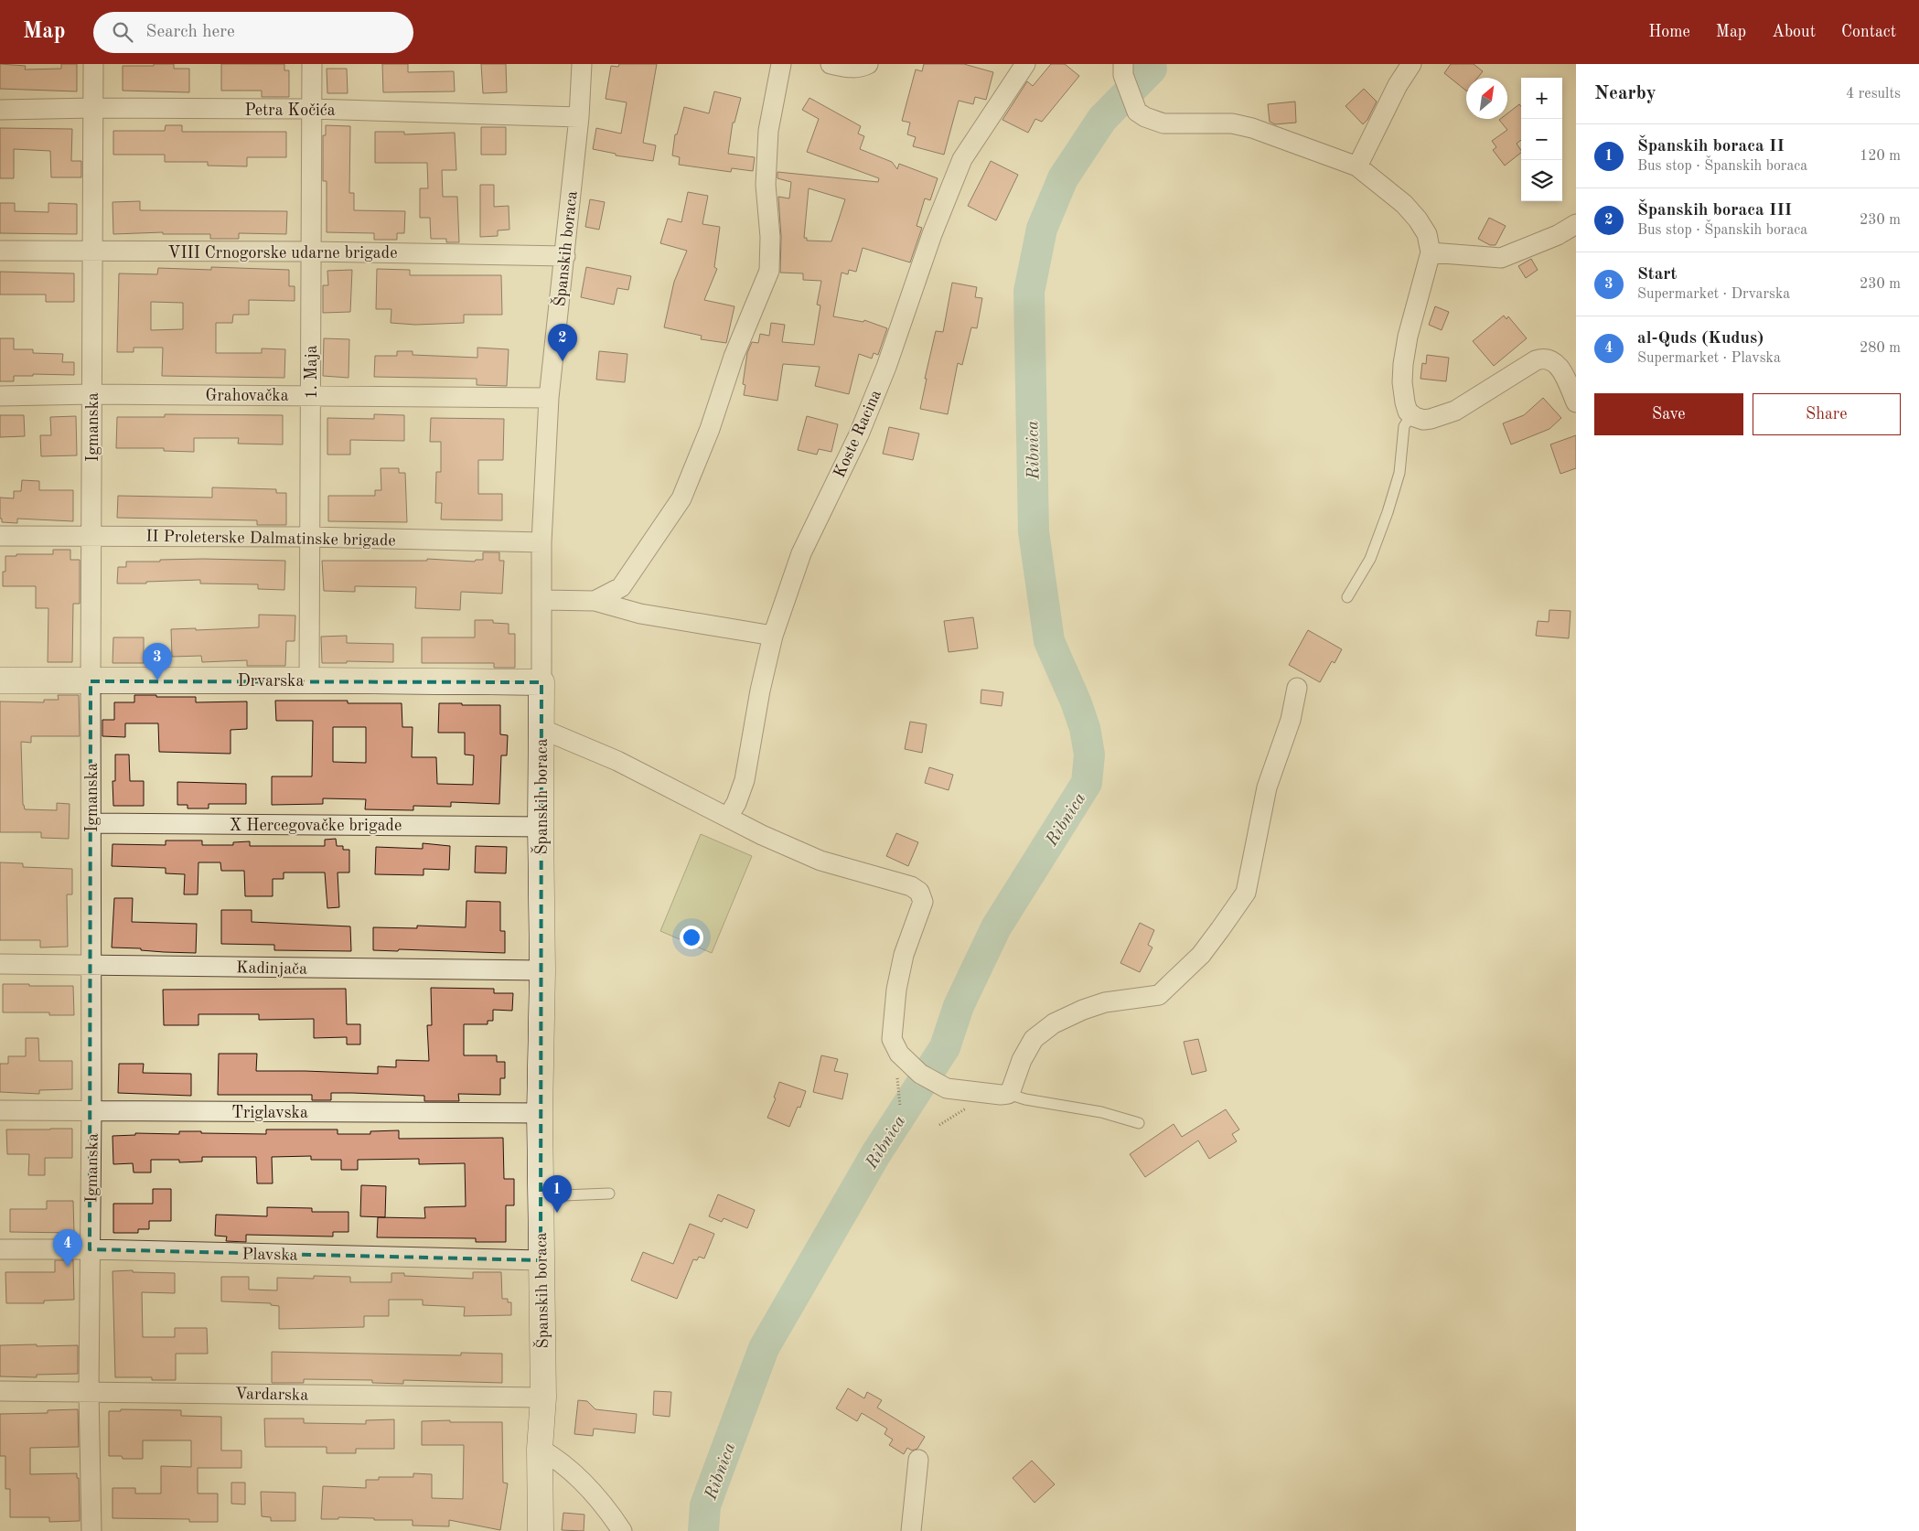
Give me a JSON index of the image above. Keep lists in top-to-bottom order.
{
  "streets": {
    "main road": ["Španskih boraca", "Drvarska"],
    "street": [
      "Petra Kočića",
      "VIII Crnogorske udarne brigade",
      "1. Maja",
      "Grahovačka",
      "Igmanska",
      "Koste Racina",
      "II Proleterske Dalmatinske brigade",
      "X Hercegovačke brigade",
      "Kadinjača",
      "Triglavska",
      "Plavska",
      "Vardarska"
    ]
  },
  "crossings": [
    ["Petra Kočića", "Španskih boraca"],
    ["Petra Kočića", "1. Maja"],
    ["Petra Kočića", "Igmanska"],
    ["Španskih boraca", "VIII Crnogorske udarne brigade"],
    ["Španskih boraca", "Grahovačka"],
    ["Španskih boraca", "II Proleterske Dalmatinske brigade"],
    ["Španskih boraca", "Drvarska"],
    ["Španskih boraca", "X Hercegovačke brigade"],
    ["Španskih boraca", "Kadinjača"],
    ["Španskih boraca", "Triglavska"],
    ["Španskih boraca", "Plavska"],
    ["Španskih boraca", "Vardarska"],
    ["VIII Crnogorske udarne brigade", "1. Maja"],
    ["VIII Crnogorske udarne brigade", "Igmanska"],
    ["1. Maja", "Grahovačka"],
    ["1. Maja", "II Proleterske Dalmatinske brigade"],
    ["1. Maja", "Drvarska"],
    ["Grahovačka", "Igmanska"],
    ["Igmanska", "II Proleterske Dalmatinske brigade"],
    ["Igmanska", "Drvarska"],
    ["Igmanska", "X Hercegovačke brigade"],
    ["Igmanska", "Kadinjača"],
    ["Igmanska", "Triglavska"],
    ["Igmanska", "Plavska"],
    ["Igmanska", "Vardarska"]
  ],
  "water": ["Ribnica"],
  "north": "top right",
  "page": {
    "header": "Map",
    "search": "Search here",
    "nav": [
      "Home",
      "Map",
      "About",
      "Contact"
    ],
    "heading": ["Nearby", "4 results"],
    "map_buttons": ["+", "−"],
    "list": [
      {
        "mark": "1",
        "name": "Španskih boraca II",
        "note": "Bus stop · Španskih boraca",
        "value": "120 m"
      },
      {
        "mark": "2",
        "name": "Španskih boraca III",
        "note": "Bus stop · Španskih boraca",
        "value": "230 m"
      },
      {
        "mark": "3",
        "name": "Start",
        "note": "Supermarket · Drvarska",
        "value": "230 m"
      },
      {
        "mark": "4",
        "name": "al-Quds (Kudus)",
        "note": "Supermarket · Plavska",
        "value": "280 m"
      }
    ],
    "pins": [
      "2",
      "3",
      "1",
      "4"
    ],
    "buttons": ["Save", "Share"]
  }
}
